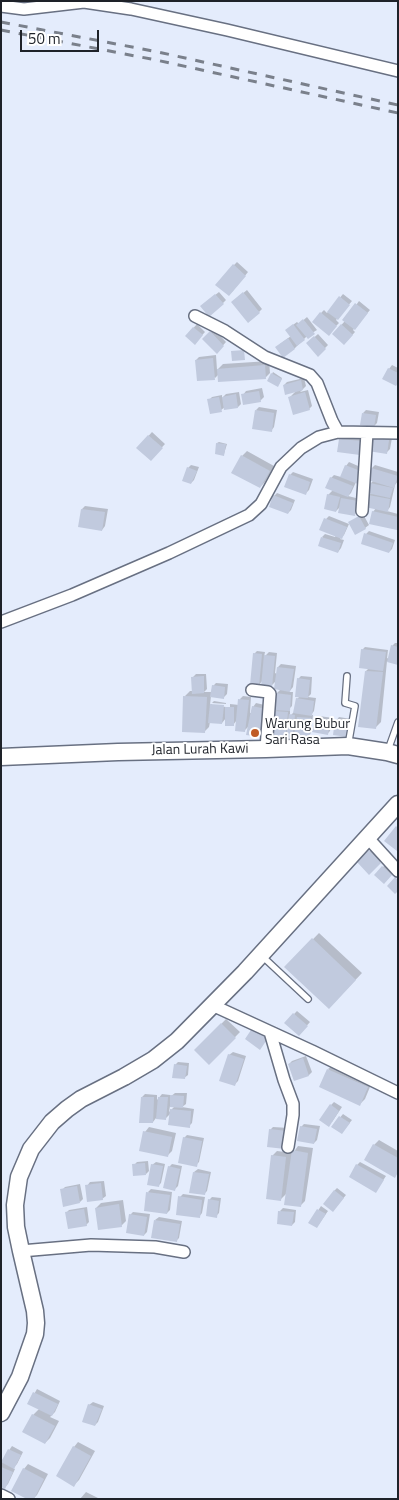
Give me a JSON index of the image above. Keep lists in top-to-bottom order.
{
  "streets": {
    "street": ["Jalan Lurah Kawi"]
  },
  "places": ["Warung Bubur Sari Rasa"],
  "scale_bar": "50 m"
}
